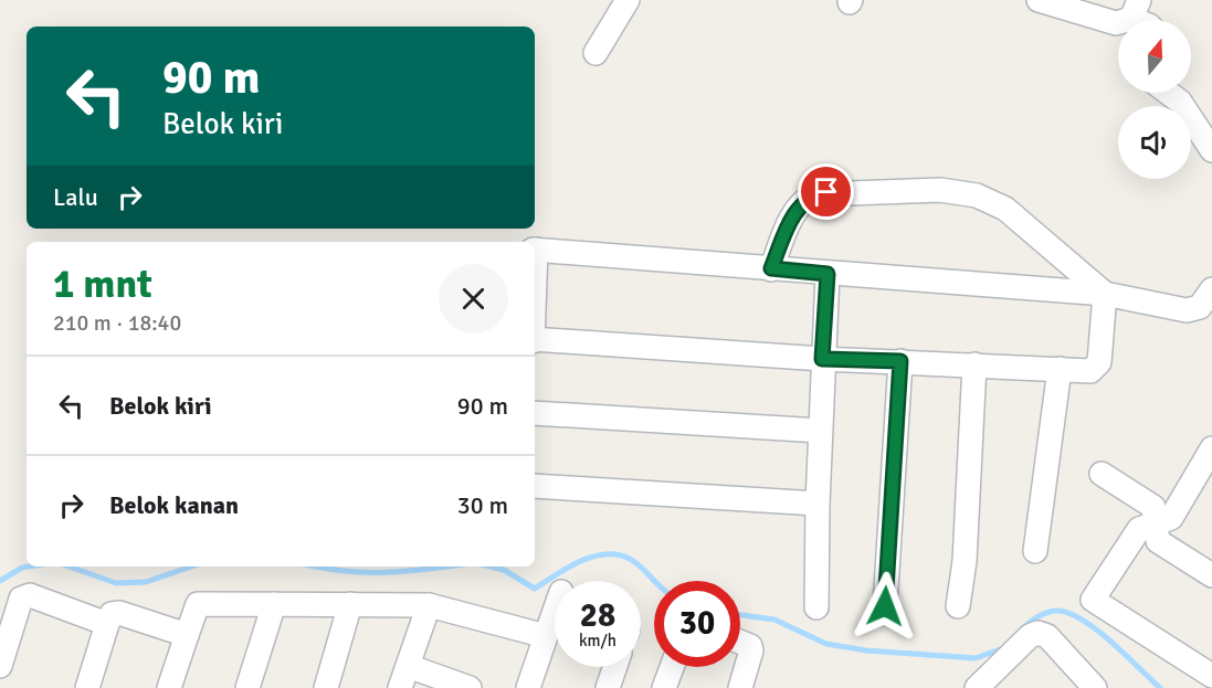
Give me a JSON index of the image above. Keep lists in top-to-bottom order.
{
  "north": "top",
  "page": {
    "turn": ["90 m", "Belok kiri"],
    "then": "Lalu",
    "heading": ["1 mnt", "210 m · 18:40"],
    "list": [
      {
        "name": "Belok kiri",
        "value": "90 m"
      },
      {
        "name": "Belok kanan",
        "value": "30 m"
      }
    ],
    "speed": "28 km/h",
    "limit": "30"
  }
}
